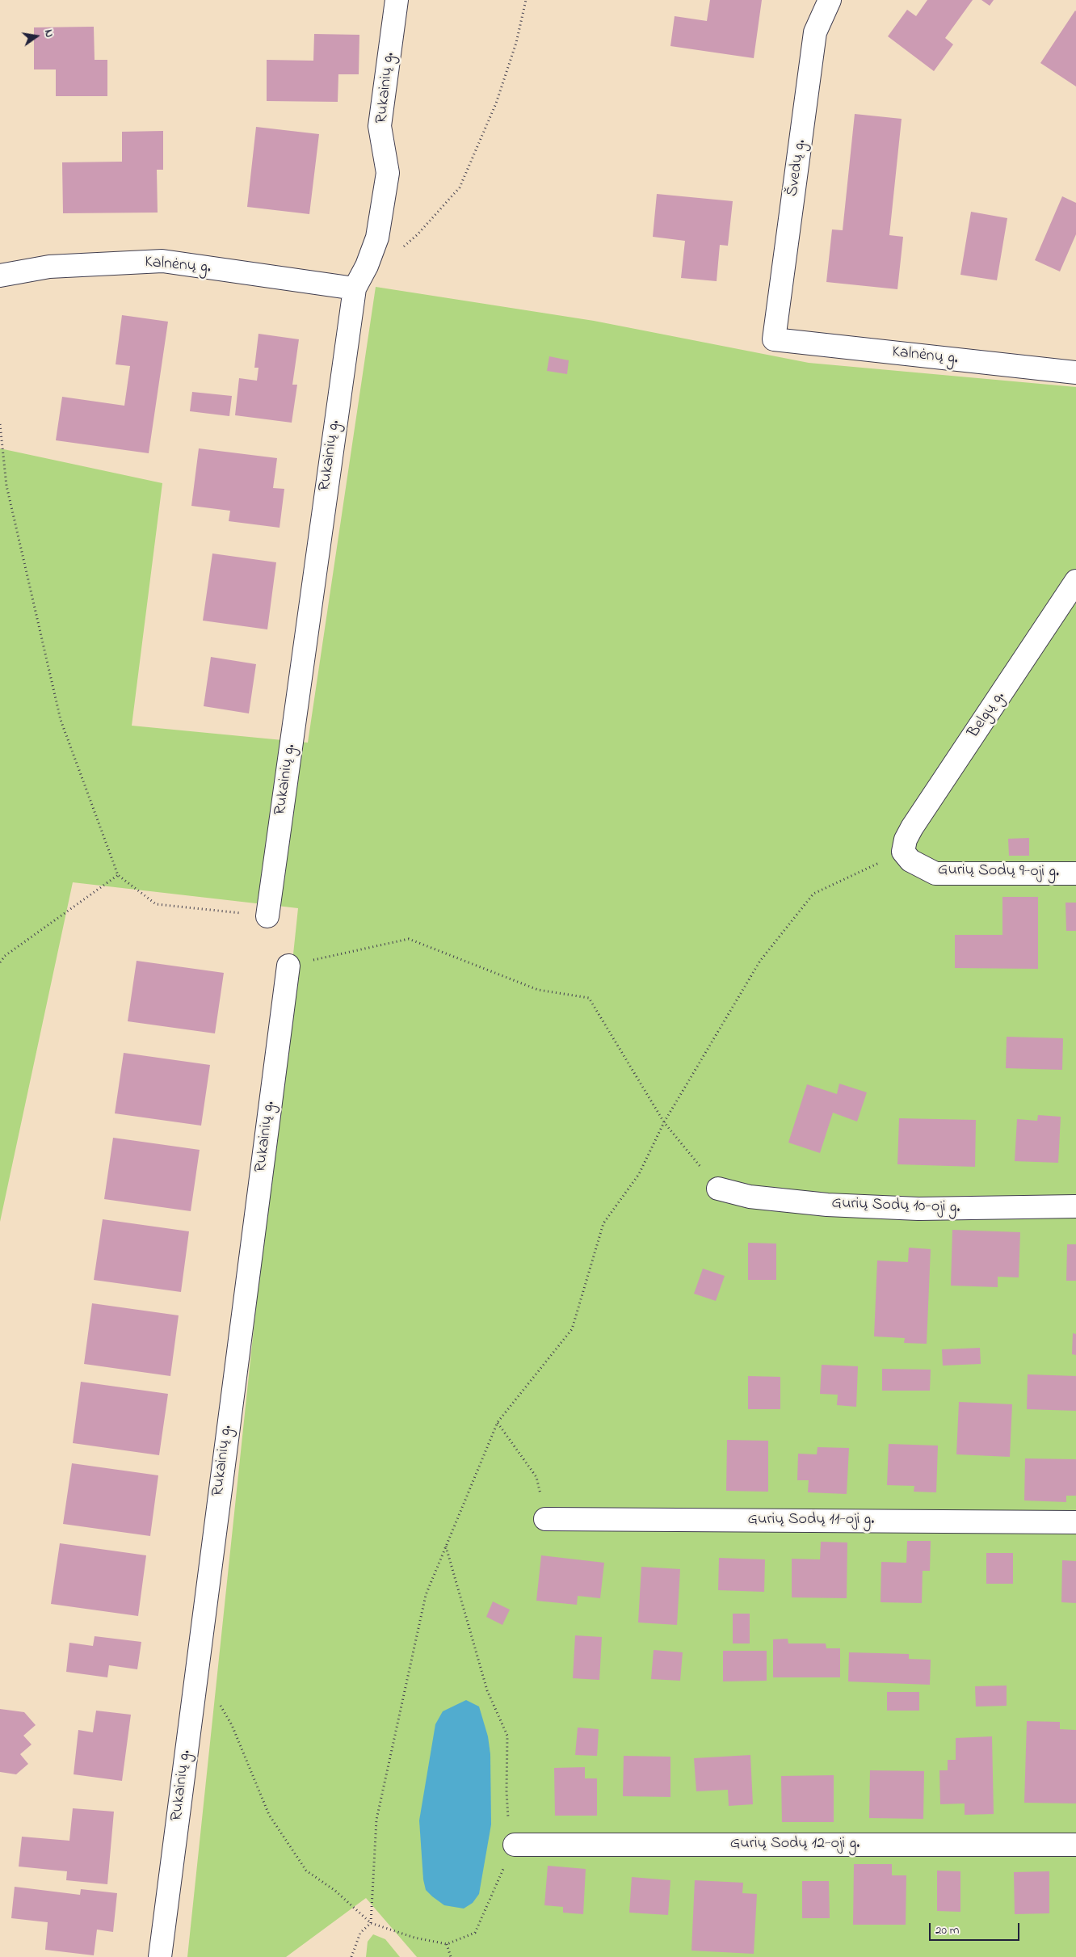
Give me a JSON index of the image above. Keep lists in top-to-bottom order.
{
  "streets": {
    "street": [
      "Rukainių g.",
      "Švedų g.",
      "Kalnėnų g.",
      "Belgų g.",
      "Gurių Sodų 9-oji g.",
      "Gurių Sodų 10-oji g.",
      "Gurių Sodų 11-oji g.",
      "Gurių Sodų 12-oji g."
    ]
  },
  "crossings": [
    ["Rukainių g.", "Kalnėnų g."],
    ["Švedų g.", "Kalnėnų g."],
    ["Belgų g.", "Gurių Sodų 9-oji g."]
  ],
  "scale_bar": "20 m",
  "north": "right"
}
